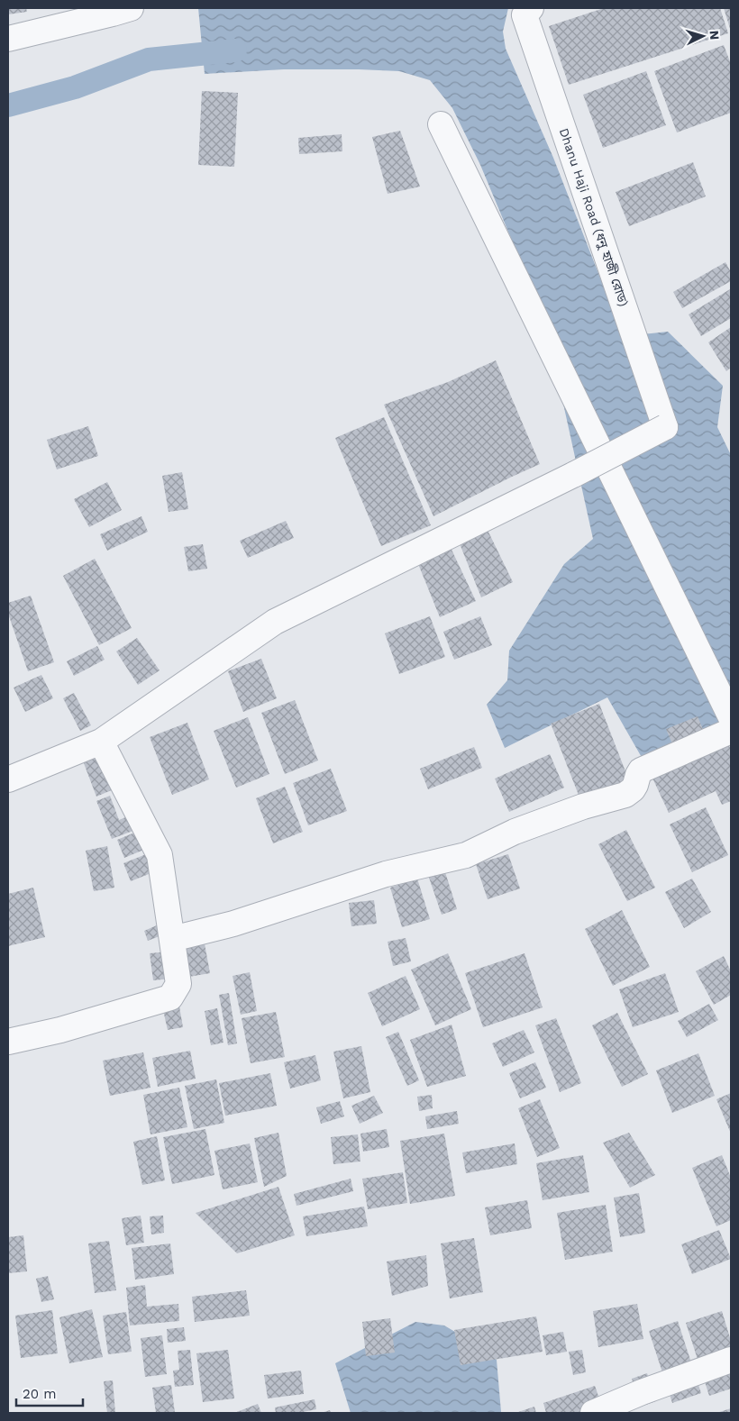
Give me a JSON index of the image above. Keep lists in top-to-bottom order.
{
  "streets": {
    "street": ["Dhanu Haji Road (ধনু হাজী রোড)"]
  },
  "scale_bar": "20 m",
  "north": "right"
}
